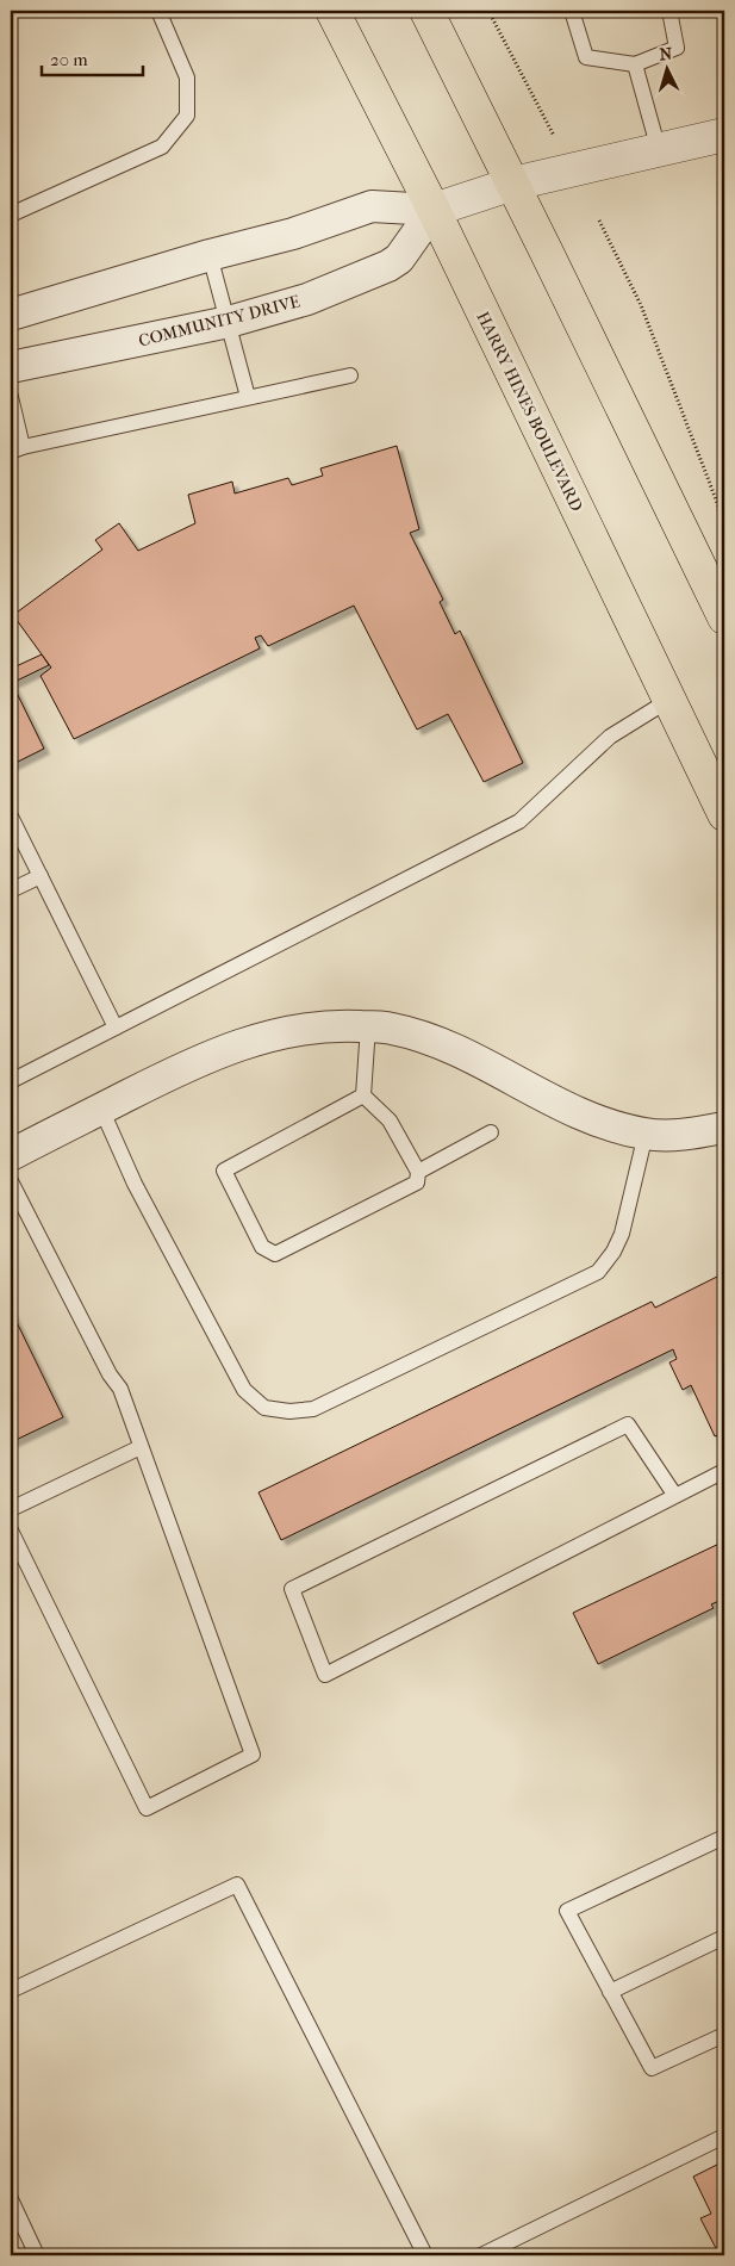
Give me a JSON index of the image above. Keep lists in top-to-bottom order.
{
  "streets": {
    "main road": ["HARRY HINES BOULEVARD"],
    "street": ["COMMUNITY DRIVE"]
  },
  "crossings": [
    ["COMMUNITY DRIVE", "HARRY HINES BOULEVARD"]
  ],
  "scale_bar": "20 m",
  "north": "top"
}
